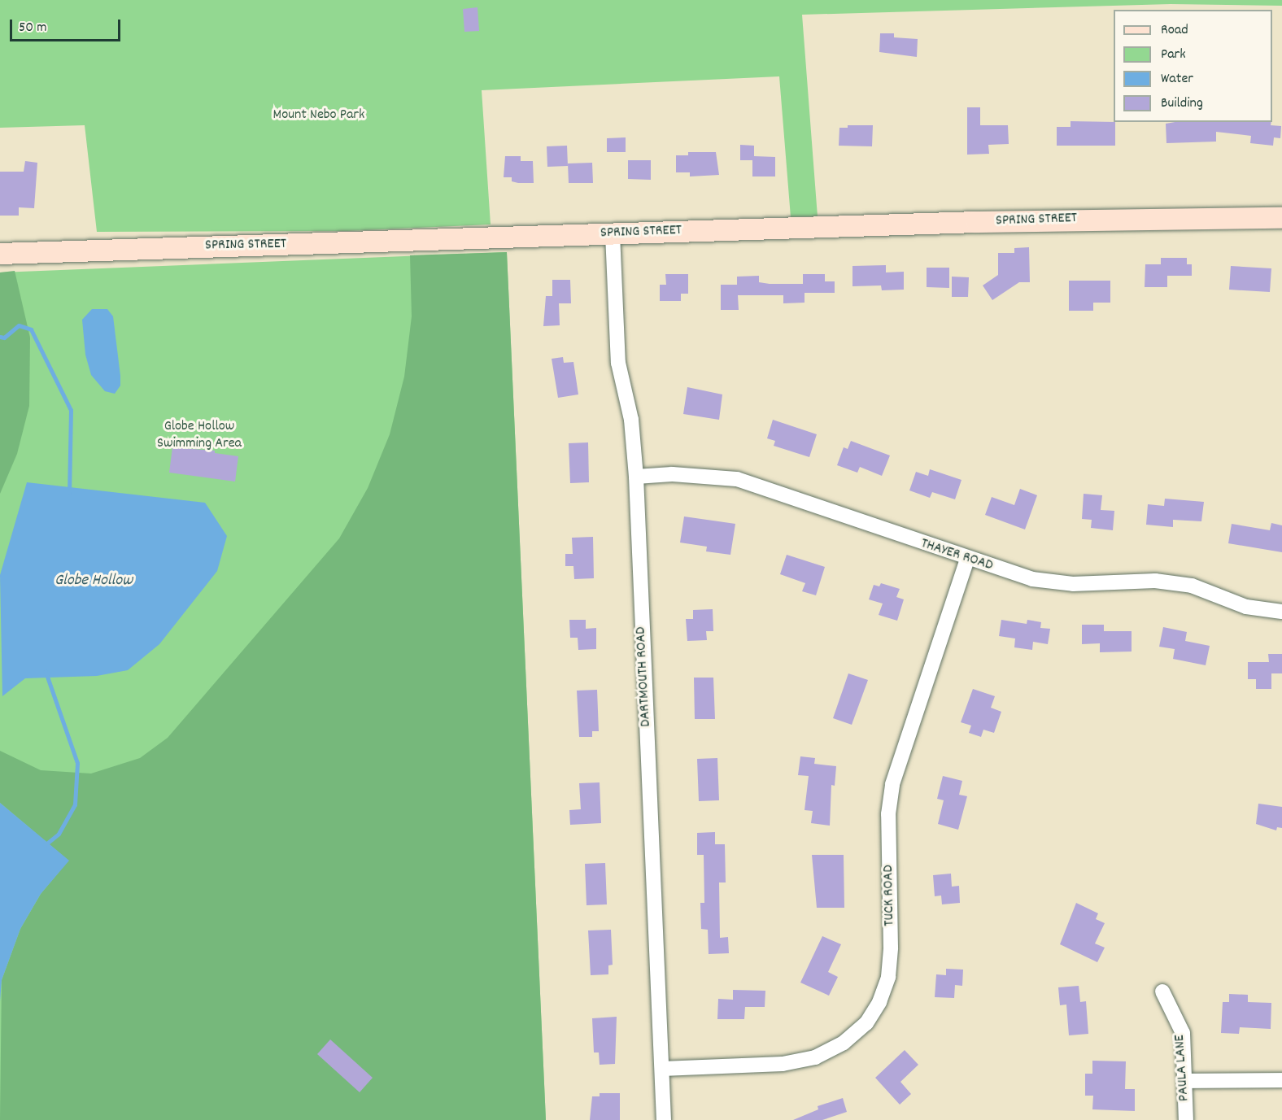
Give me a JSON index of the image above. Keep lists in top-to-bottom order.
{
  "streets": {
    "street": [
      "SPRING STREET",
      "THAYER ROAD",
      "DARTMOUTH ROAD",
      "TUCK ROAD",
      "PAULA LANE"
    ]
  },
  "crossings": [
    ["SPRING STREET", "DARTMOUTH ROAD"],
    ["THAYER ROAD", "DARTMOUTH ROAD"],
    ["THAYER ROAD", "TUCK ROAD"],
    ["DARTMOUTH ROAD", "TUCK ROAD"]
  ],
  "water": ["Globe Hollow"],
  "parks": ["Mount Nebo Park", "Globe Hollow Swimming Area"],
  "legend": [
    "Road",
    "Park",
    "Water",
    "Building"
  ],
  "scale_bar": "50 m"
}
